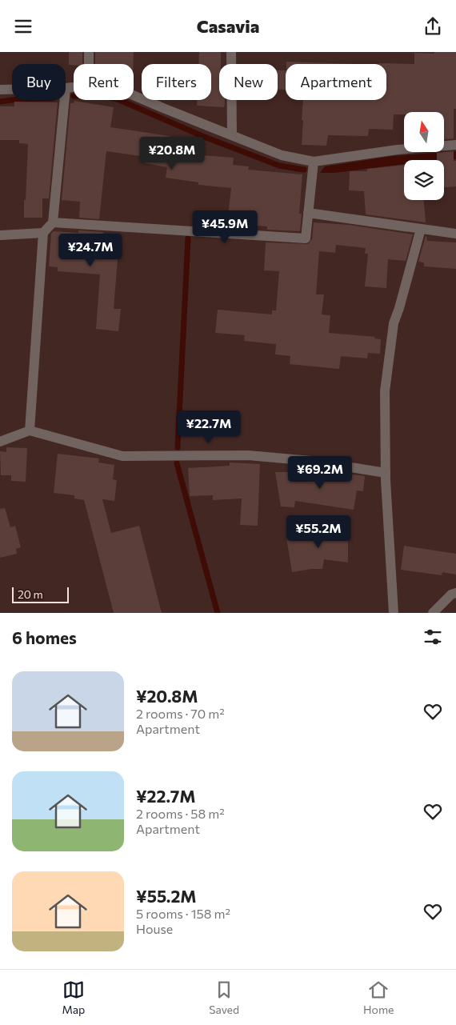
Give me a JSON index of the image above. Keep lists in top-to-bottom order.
{
  "scale_bar": "20 m",
  "north": "top",
  "page": {
    "header": "Casavia",
    "chip": [
      "Buy",
      "Rent",
      "Filters",
      "New",
      "Apartment"
    ],
    "price": [
      "¥20.8M",
      "¥45.9M",
      "¥24.7M",
      "¥22.7M",
      "¥69.2M",
      "¥55.2M"
    ],
    "scale": "20 m",
    "heading": "6 homes",
    "list": [
      {
        "name": "¥20.8M",
        "note": "2 rooms · 70 m² · Apartment"
      },
      {
        "name": "¥22.7M",
        "note": "2 rooms · 58 m² · Apartment"
      },
      {
        "name": "¥55.2M",
        "note": "5 rooms · 158 m² · House"
      }
    ],
    "tabs": ["Map", "Saved", "Home"]
  }
}
